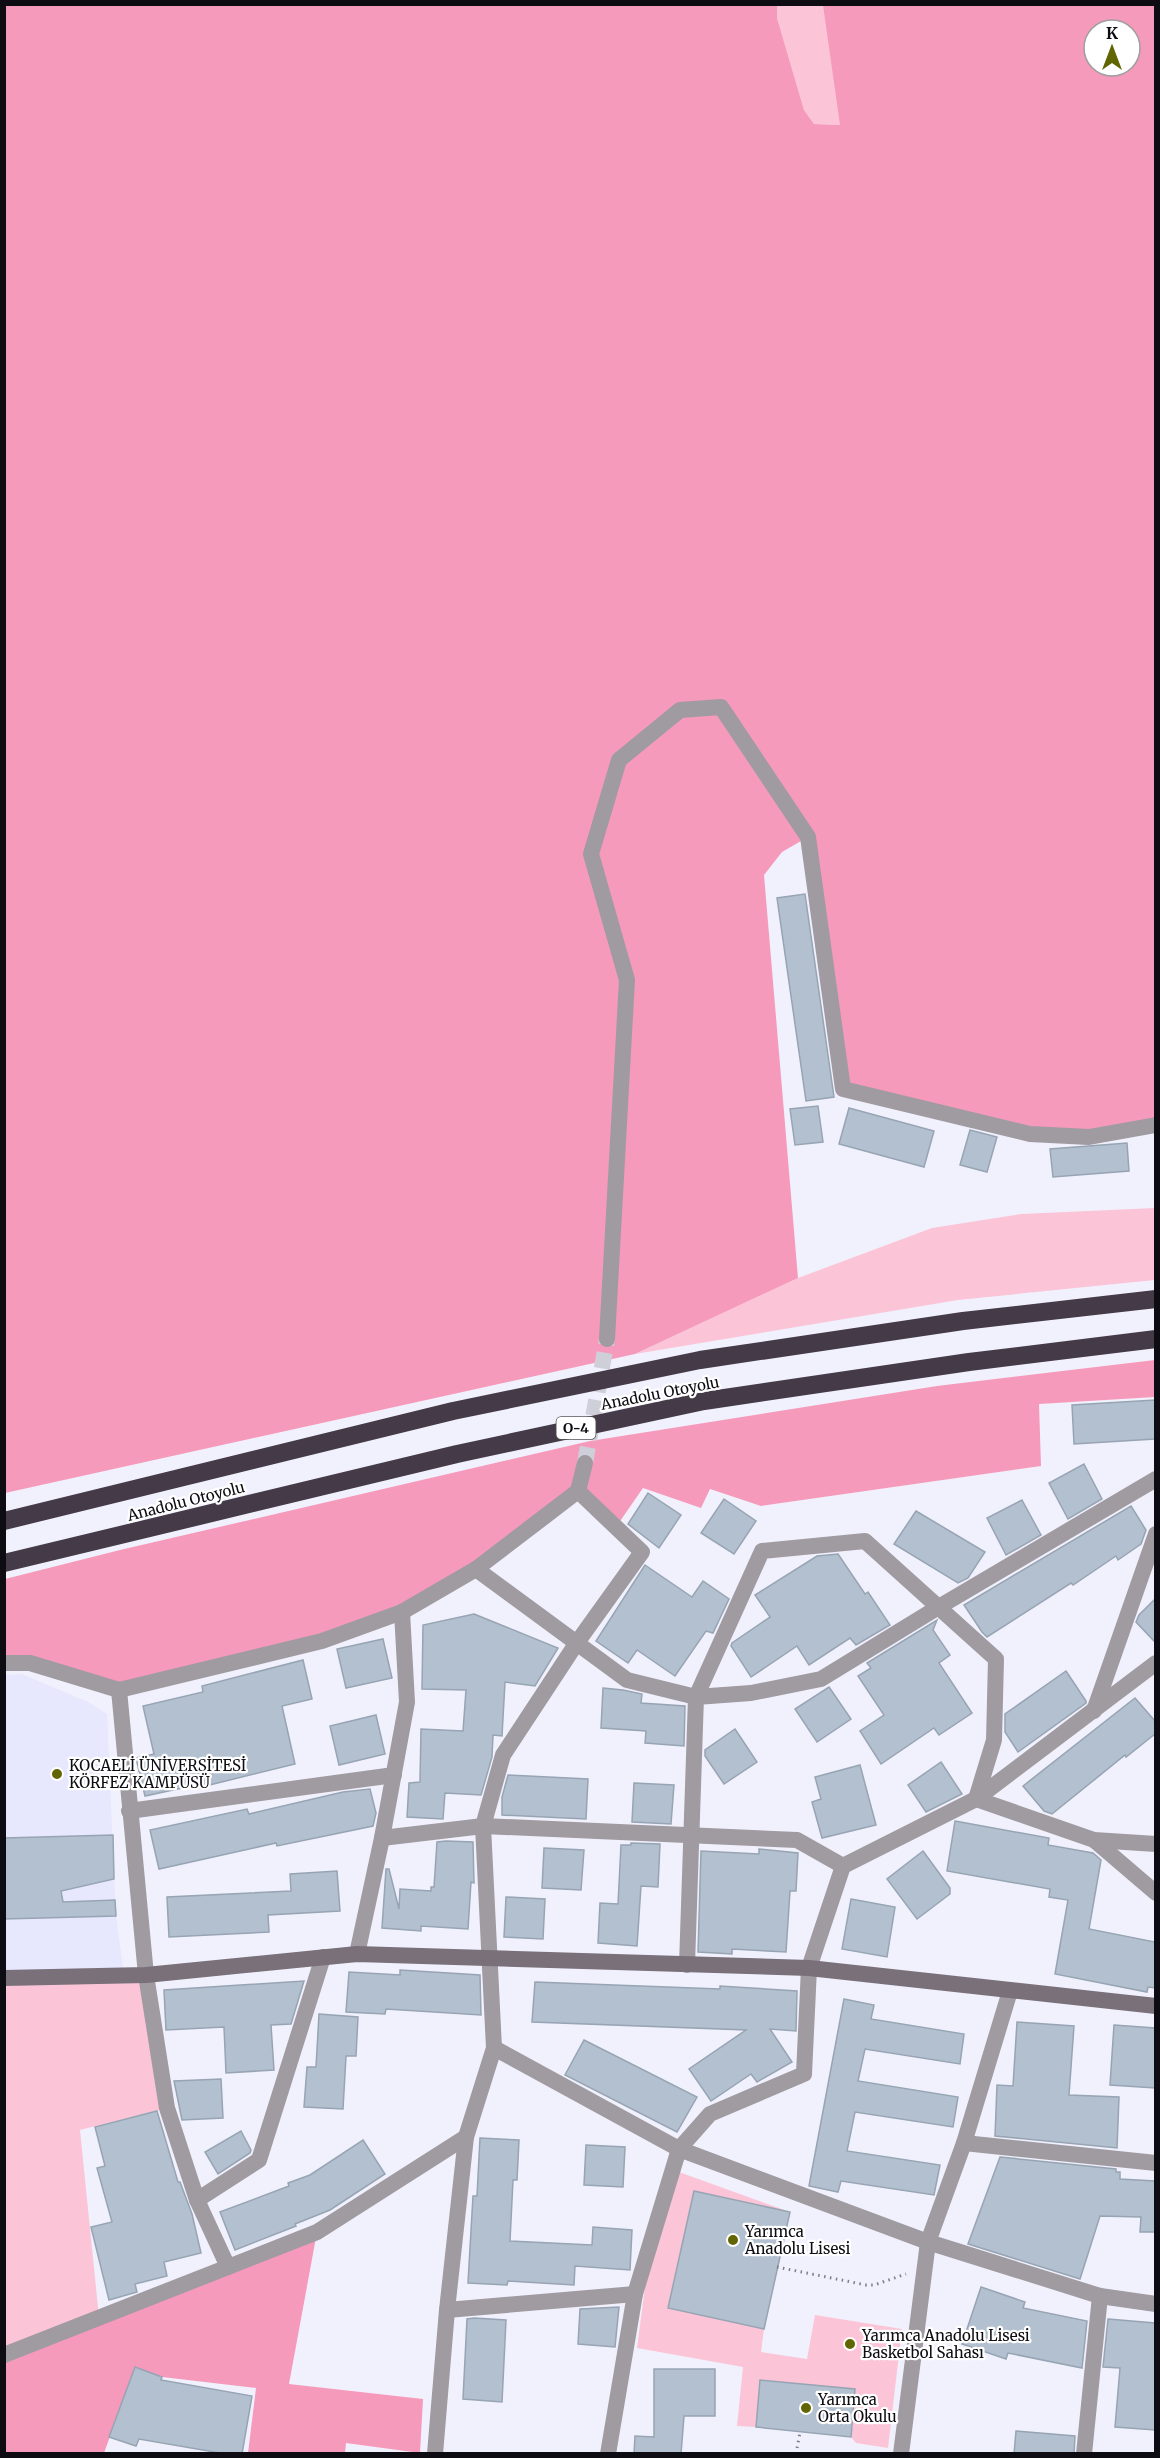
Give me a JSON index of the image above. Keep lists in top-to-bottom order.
{
  "streets": {
    "highway": ["Anadolu Otoyolu", "O-4"]
  },
  "places": [
    "KOCAELİ ÜNİVERSİTESİ KÖRFEZ KAMPÜSÜ",
    "Yarımca Anadolu Lisesi",
    "Yarımca Anadolu Lisesi Basketbol Sahası",
    "Yarımca Orta Okulu"
  ],
  "north": "top"
}
